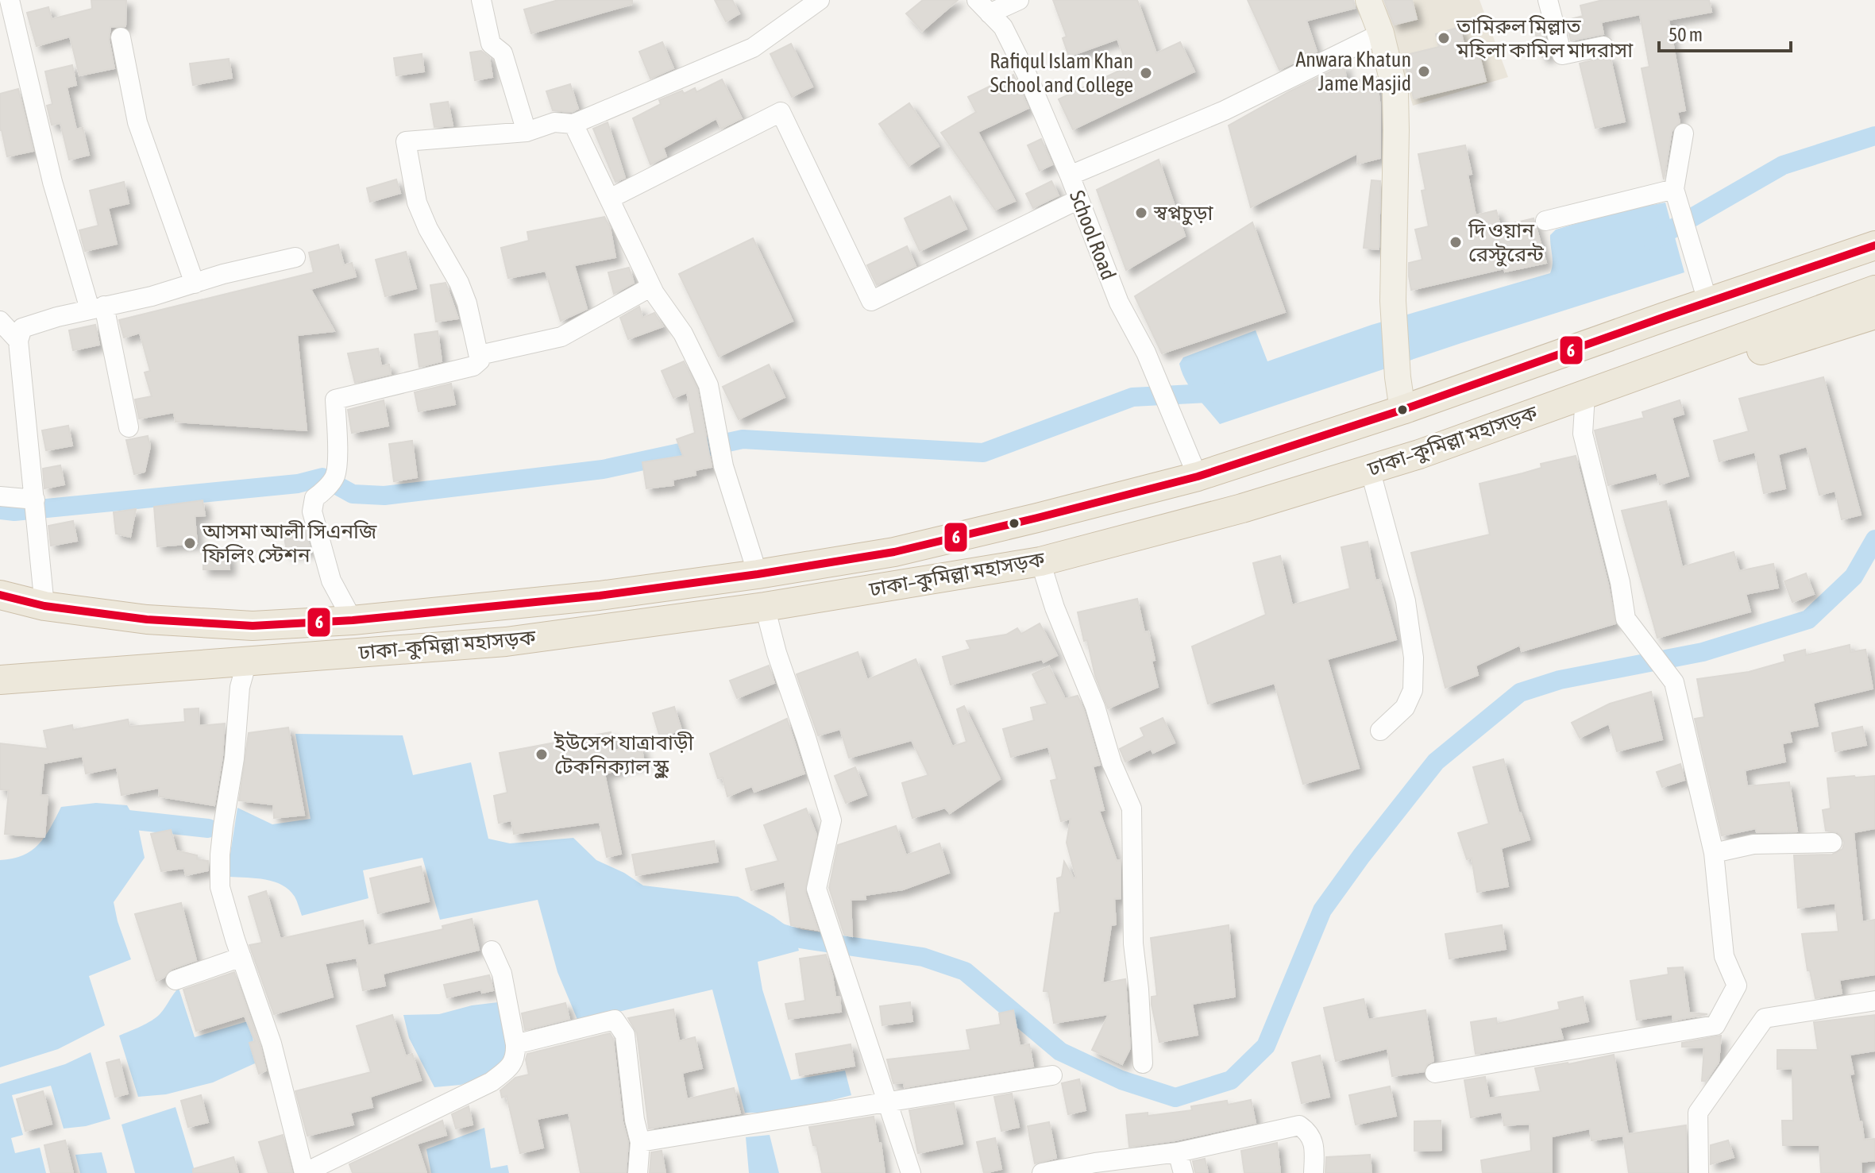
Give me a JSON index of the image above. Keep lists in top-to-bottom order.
{
  "streets": {
    "highway": ["ঢাকা–কুমিল্লা মহাসড়ক"],
    "street": ["School Road"]
  },
  "crossings": [
    ["School Road", "ঢাকা–কুমিল্লা মহাসড়ক"]
  ],
  "places": [
    "তামিরুল মিল্লাত মহিলা কামিল মাদরাসা",
    "Anwara Khatun Jame Masjid",
    "Rafiqul Islam Khan School and College",
    "স্বপ্নচুড়া",
    "দি ওয়ান রেস্টুরেন্ট",
    "আসমা আলী সিএনজি ফিলিং স্টেশন",
    "ইউসেপ যাত্রাবাড়ী টেকনিক্যাল স্কুল"
  ],
  "lines": ["transit line 6"],
  "scale_bar": "50 m"
}
